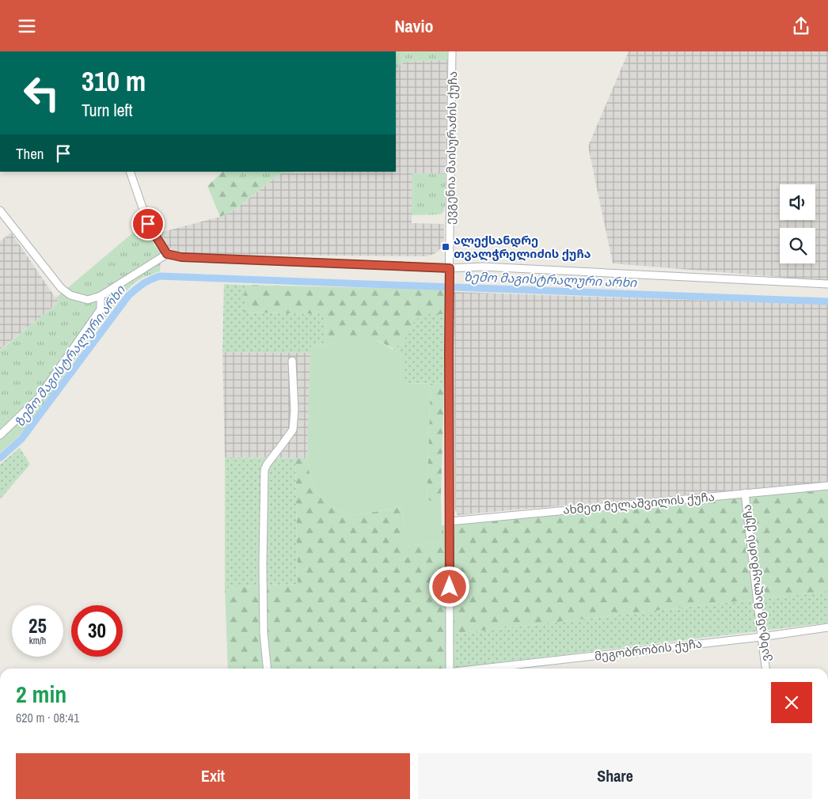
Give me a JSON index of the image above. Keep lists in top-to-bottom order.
{
  "streets": {
    "street": [
      "ევგენია მაისურაძის ქუჩა",
      "ახმეთ მელაშვილის ქუჩა",
      "ვახტანგ მალაყმაძის ქუჩა",
      "მეგობრობის ქუჩა"
    ]
  },
  "crossings": [
    ["ევგენია მაისურაძის ქუჩა", "ახმეთ მელაშვილის ქუჩა"],
    ["ახმეთ მელაშვილის ქუჩა", "ვახტანგ მალაყმაძის ქუჩა"],
    ["ვახტანგ მალაყმაძის ქუჩა", "მეგობრობის ქუჩა"]
  ],
  "water": ["ზემო მაგისტრალური არხი"],
  "places": {
    "transit": ["ალექსანდრე თვალჭრელიძის ქუჩა"]
  },
  "page": {
    "header": "Navio",
    "turn": ["310 m", "Turn left"],
    "then": "Then",
    "speed": "25 km/h",
    "limit": "30",
    "heading": ["2 min", "620 m · 08:41"],
    "buttons": ["Exit", "Share"]
  }
}
